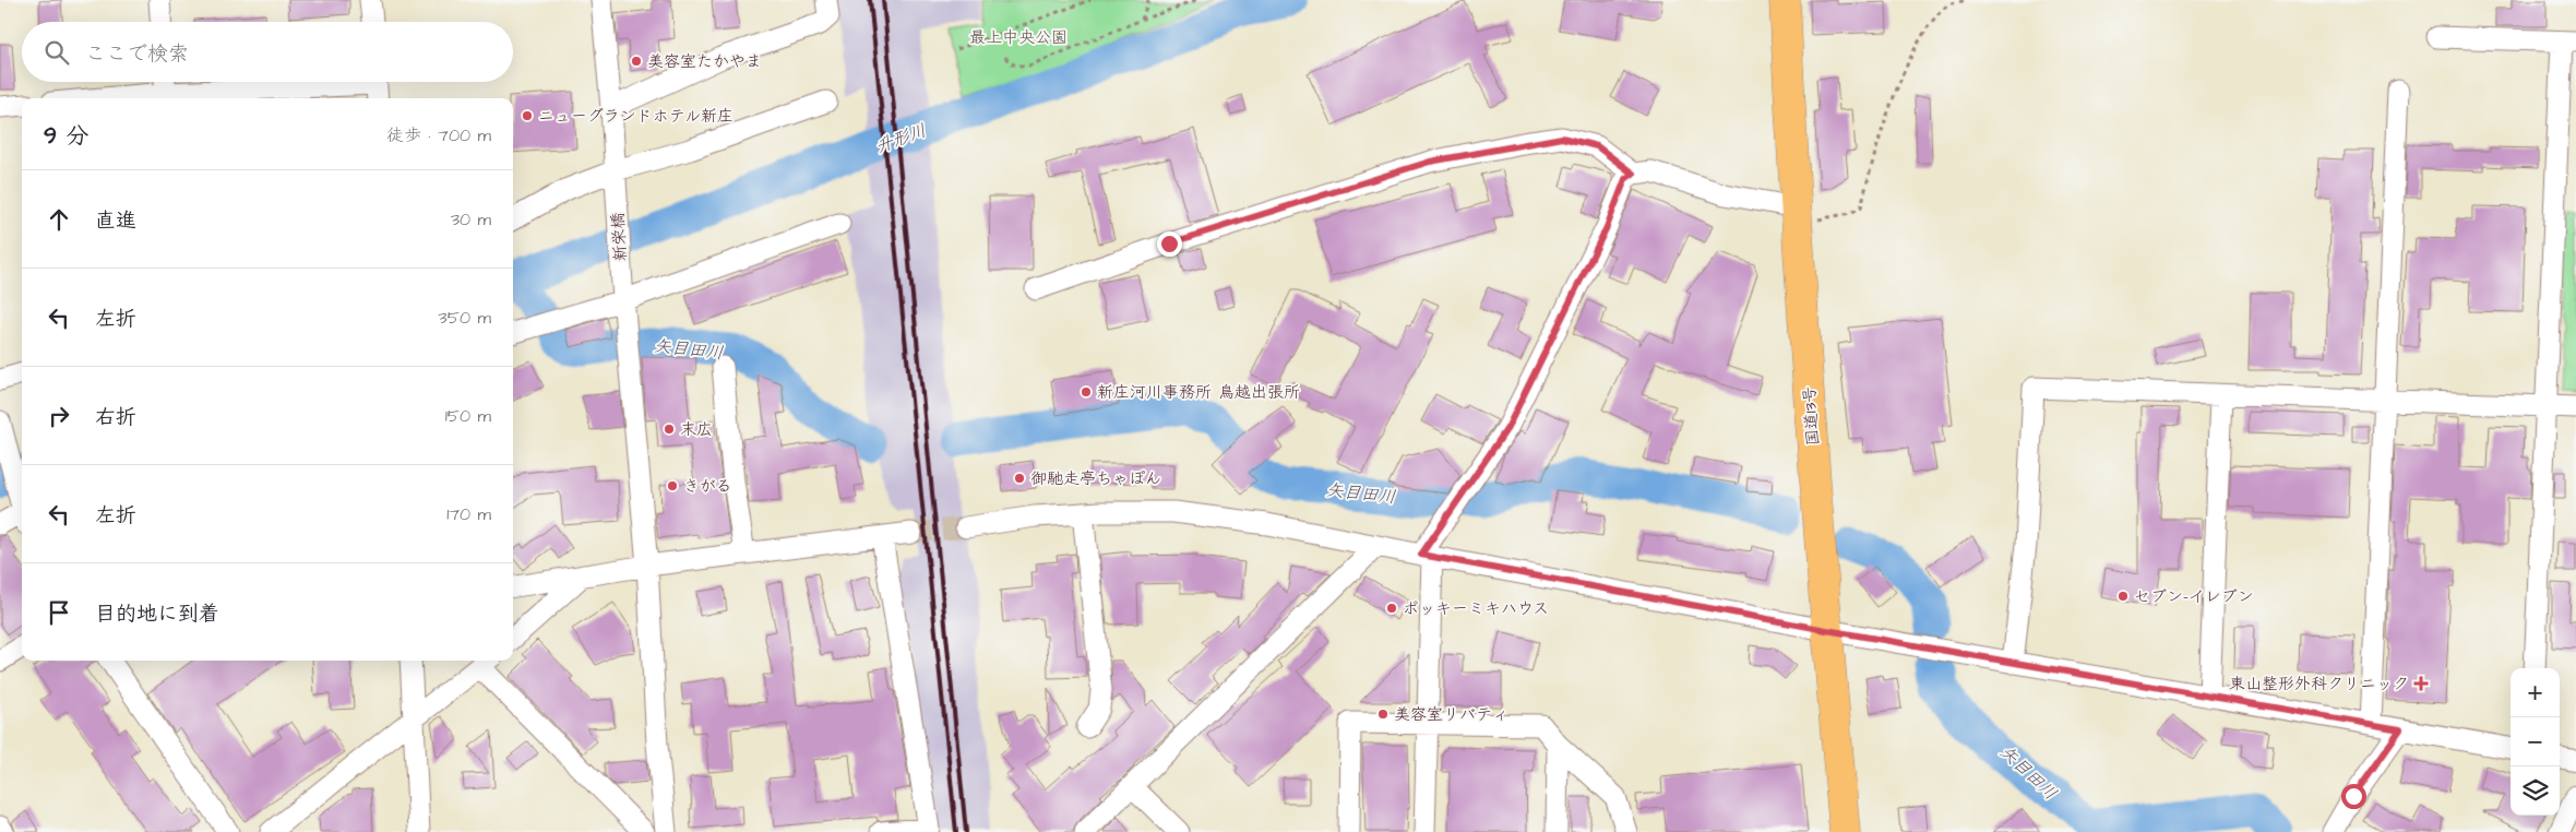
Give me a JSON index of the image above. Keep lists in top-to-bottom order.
{
  "streets": {
    "highway": ["国道13号"],
    "street": ["新栄橋"]
  },
  "water": ["升形川", "矢目田川"],
  "parks": ["最上中央公園"],
  "places": {
    "other": [
      "美容室たかやま",
      "ニューグランドホテル新庄",
      "新庄河川事務所 鳥越出張所",
      "末広",
      "御馳走亭ちゃぽん",
      "きがる",
      "セブン-イレブン",
      "ポッキーミキハウス",
      "美容室リバティ"
    ],
    "health": ["東山整形外科クリニック"]
  },
  "page": {
    "search": "ここで検索",
    "heading": ["9 分", "徒歩 · 700 m"],
    "list": [
      ["直進", "30 m"],
      ["左折", "350 m"],
      ["右折", "150 m"],
      ["左折", "170 m"],
      "目的地に到着"
    ],
    "map_buttons": ["+", "−"]
  }
}
